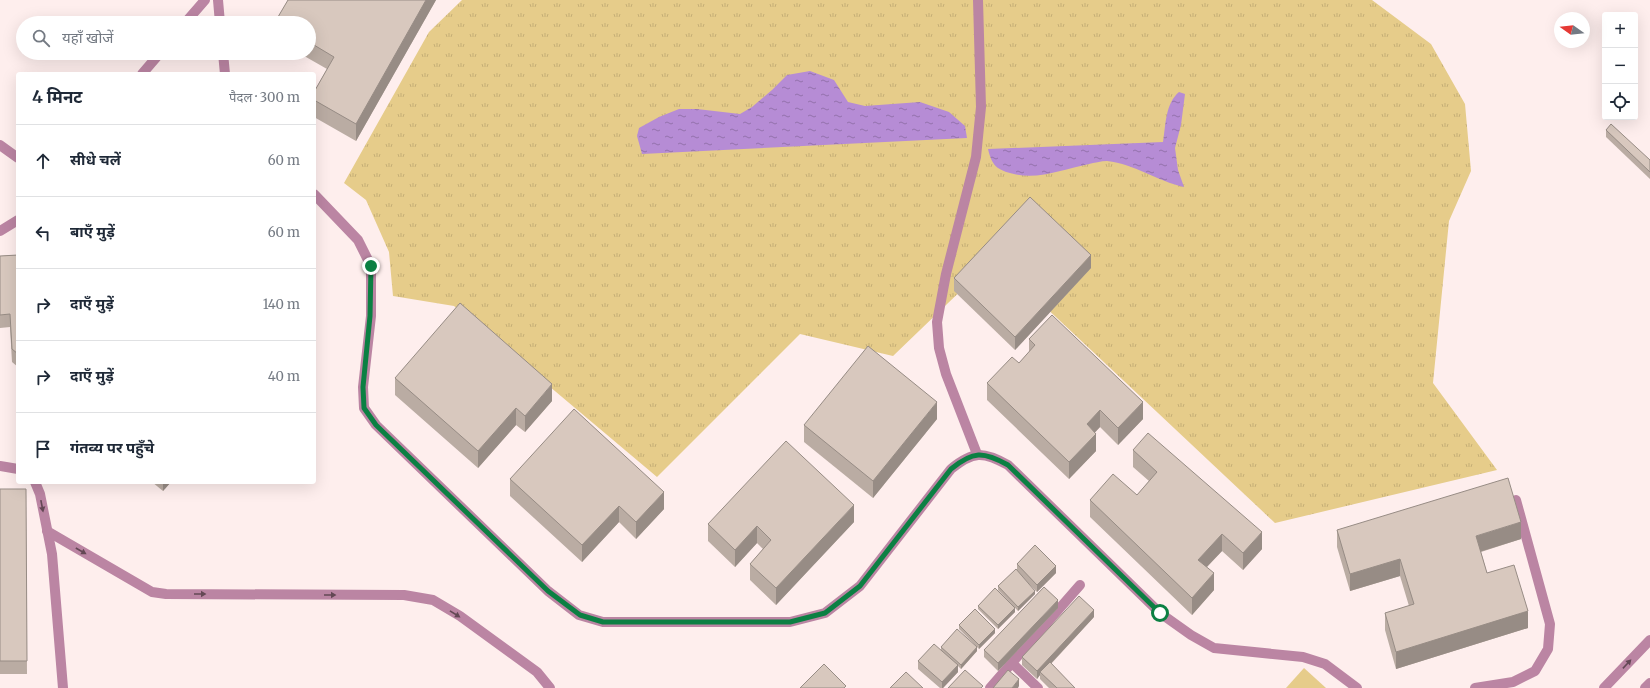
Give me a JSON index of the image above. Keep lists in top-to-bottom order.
{
  "north": "left",
  "page": {
    "map_buttons": ["+", "−"],
    "search": "यहाँ खोजें",
    "heading": ["4 मिनट", "पैदल · 300 m"],
    "list": [
      ["सीधे चलें", "60 m"],
      ["बाएँ मुड़ें", "60 m"],
      ["दाएँ मुड़ें", "140 m"],
      ["दाएँ मुड़ें", "40 m"],
      "गंतव्य पर पहुँचे"
    ]
  }
}
